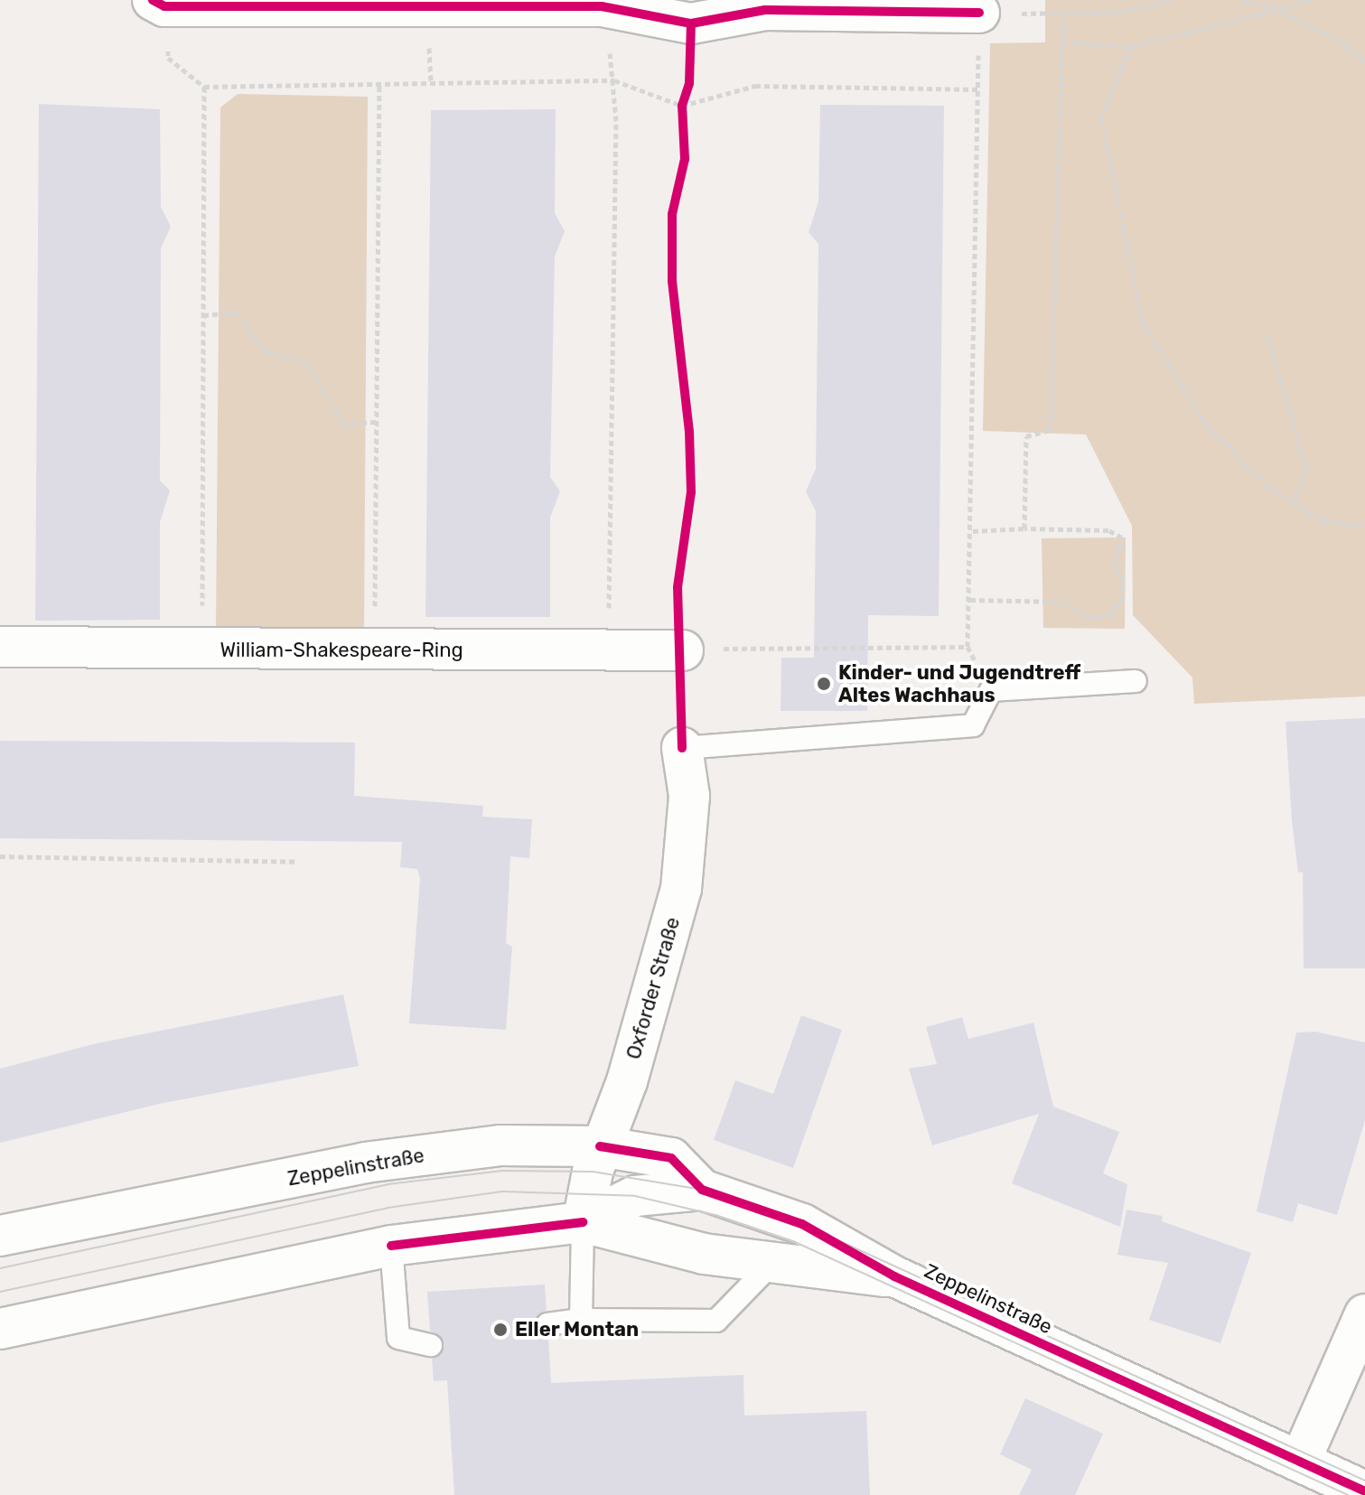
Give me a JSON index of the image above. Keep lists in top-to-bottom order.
{
  "streets": {
    "street": ["William-Shakespeare-Ring", "Oxforder Straße", "Zeppelinstraße"]
  },
  "crossings": [
    ["Oxforder Straße", "Zeppelinstraße"]
  ],
  "places": ["Kinder- und Jugendtreff Altes Wachhaus", "Eller Montan"]
}
